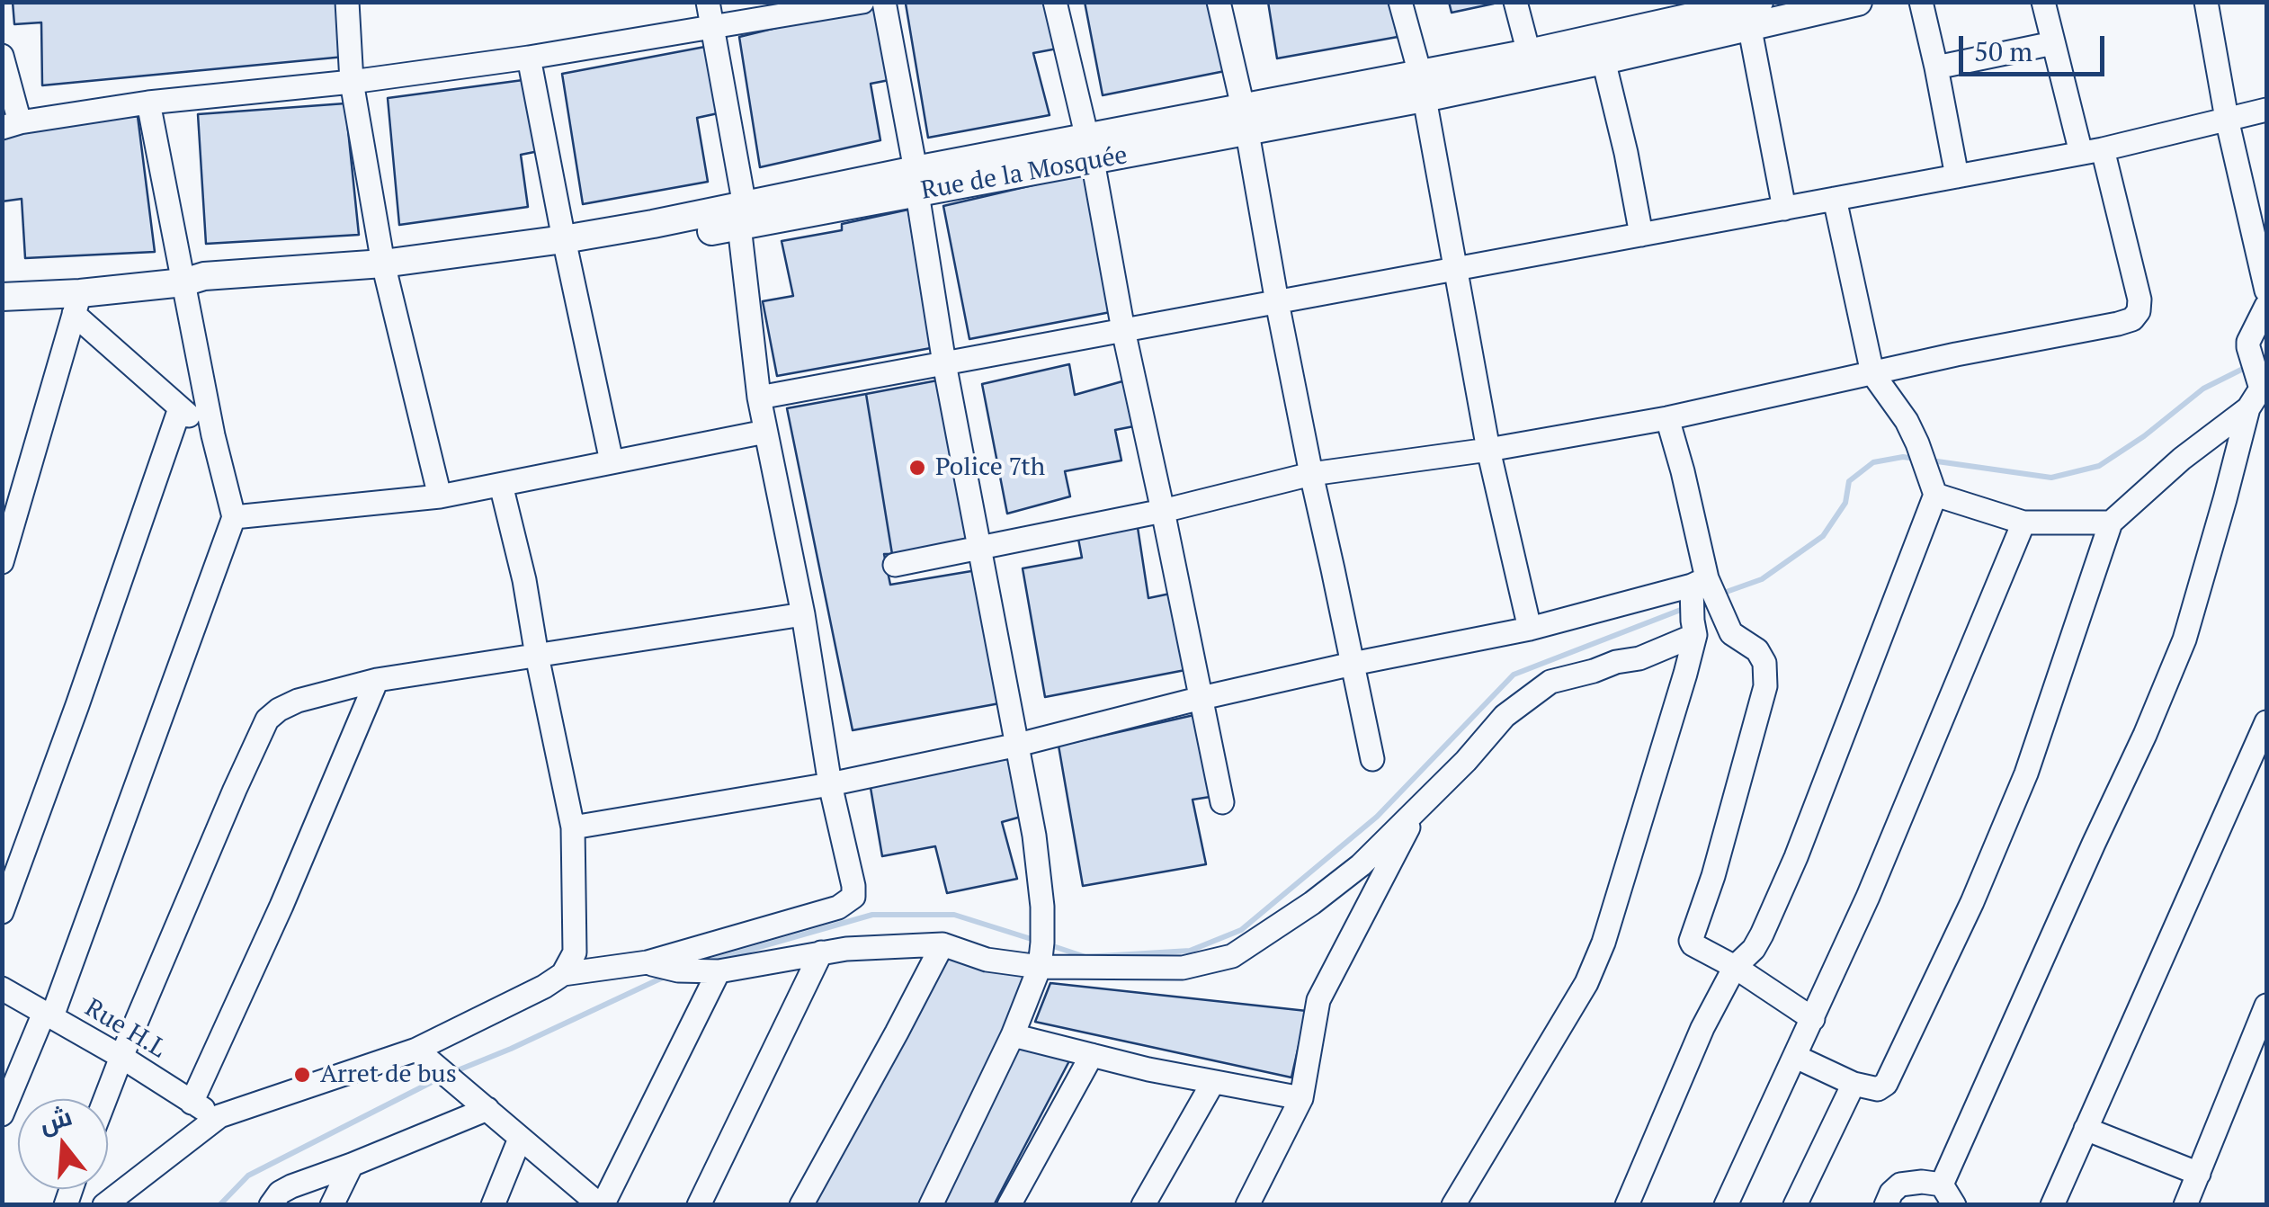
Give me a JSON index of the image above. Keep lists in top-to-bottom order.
{
  "streets": {
    "main road": ["Rue de la Mosquée"],
    "street": ["Rue H.L"]
  },
  "places": ["Police 7th", "Arret de bus"],
  "scale_bar": "50 m",
  "north": "top"
}
